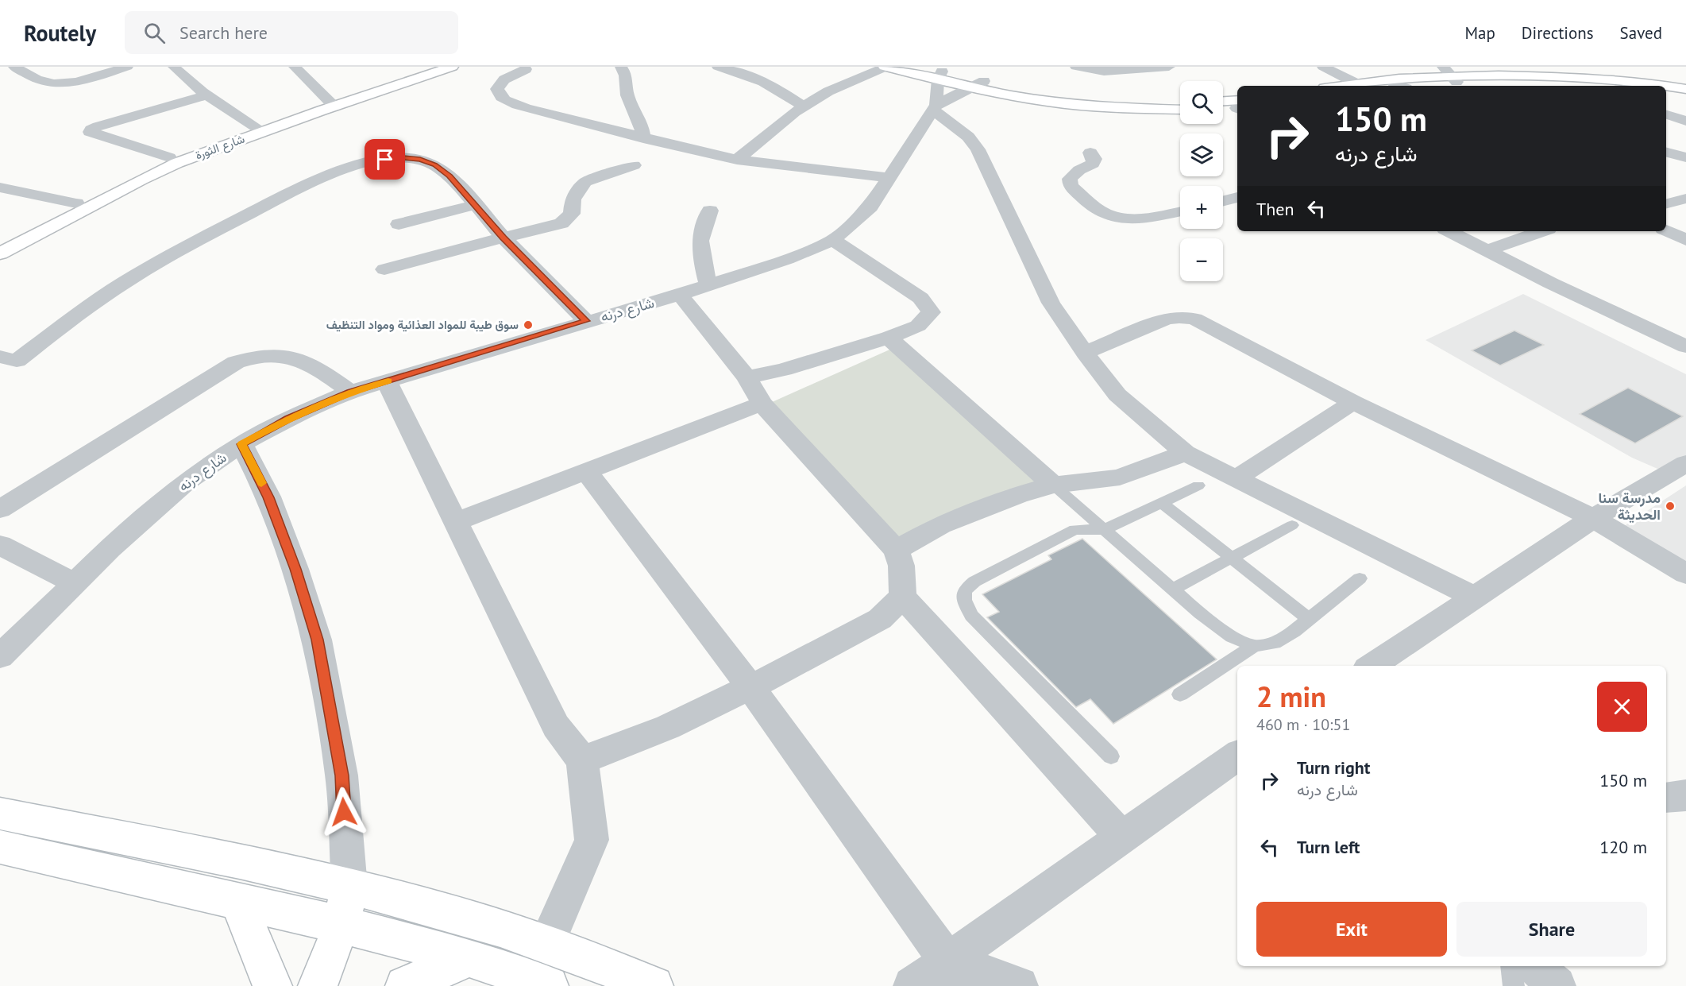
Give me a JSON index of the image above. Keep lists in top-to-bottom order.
{
  "streets": {
    "main road": ["شارع الثورة"],
    "street": ["شارع درنه"]
  },
  "places": ["سوق طيبة للمواد العذائية ومواد التنظيف", "مدرسة سنا الحديثة"],
  "page": {
    "header": "Routely",
    "search": "Search here",
    "nav": ["Map", "Directions", "Saved"],
    "map_buttons": ["+", "−"],
    "turn": ["150 m", "شارع درنه"],
    "then": "Then",
    "heading": ["2 min", "460 m · 10:51"],
    "list": [
      {
        "name": "Turn right",
        "note": "شارع درنه",
        "value": "150 m"
      },
      {
        "name": "Turn left",
        "value": "120 m"
      }
    ],
    "buttons": ["Exit", "Share"]
  }
}
